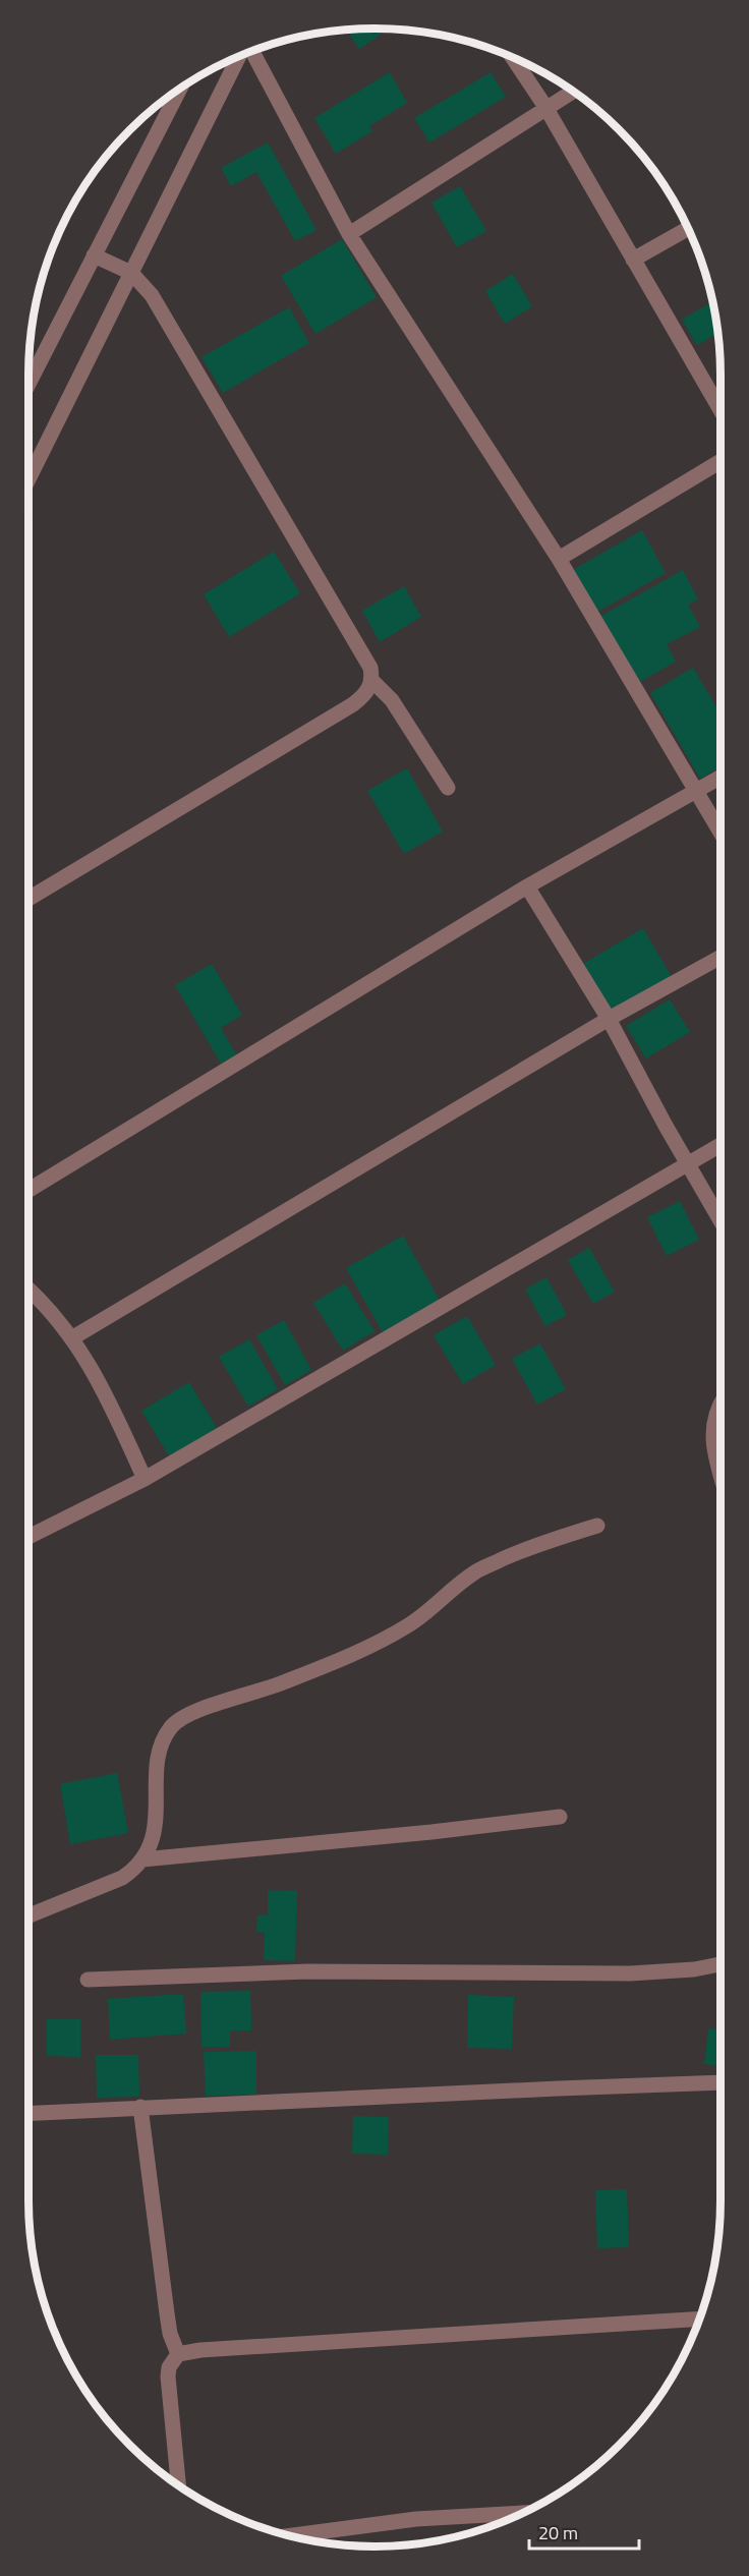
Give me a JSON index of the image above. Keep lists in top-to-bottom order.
{
  "scale_bar": "20 m"
}
